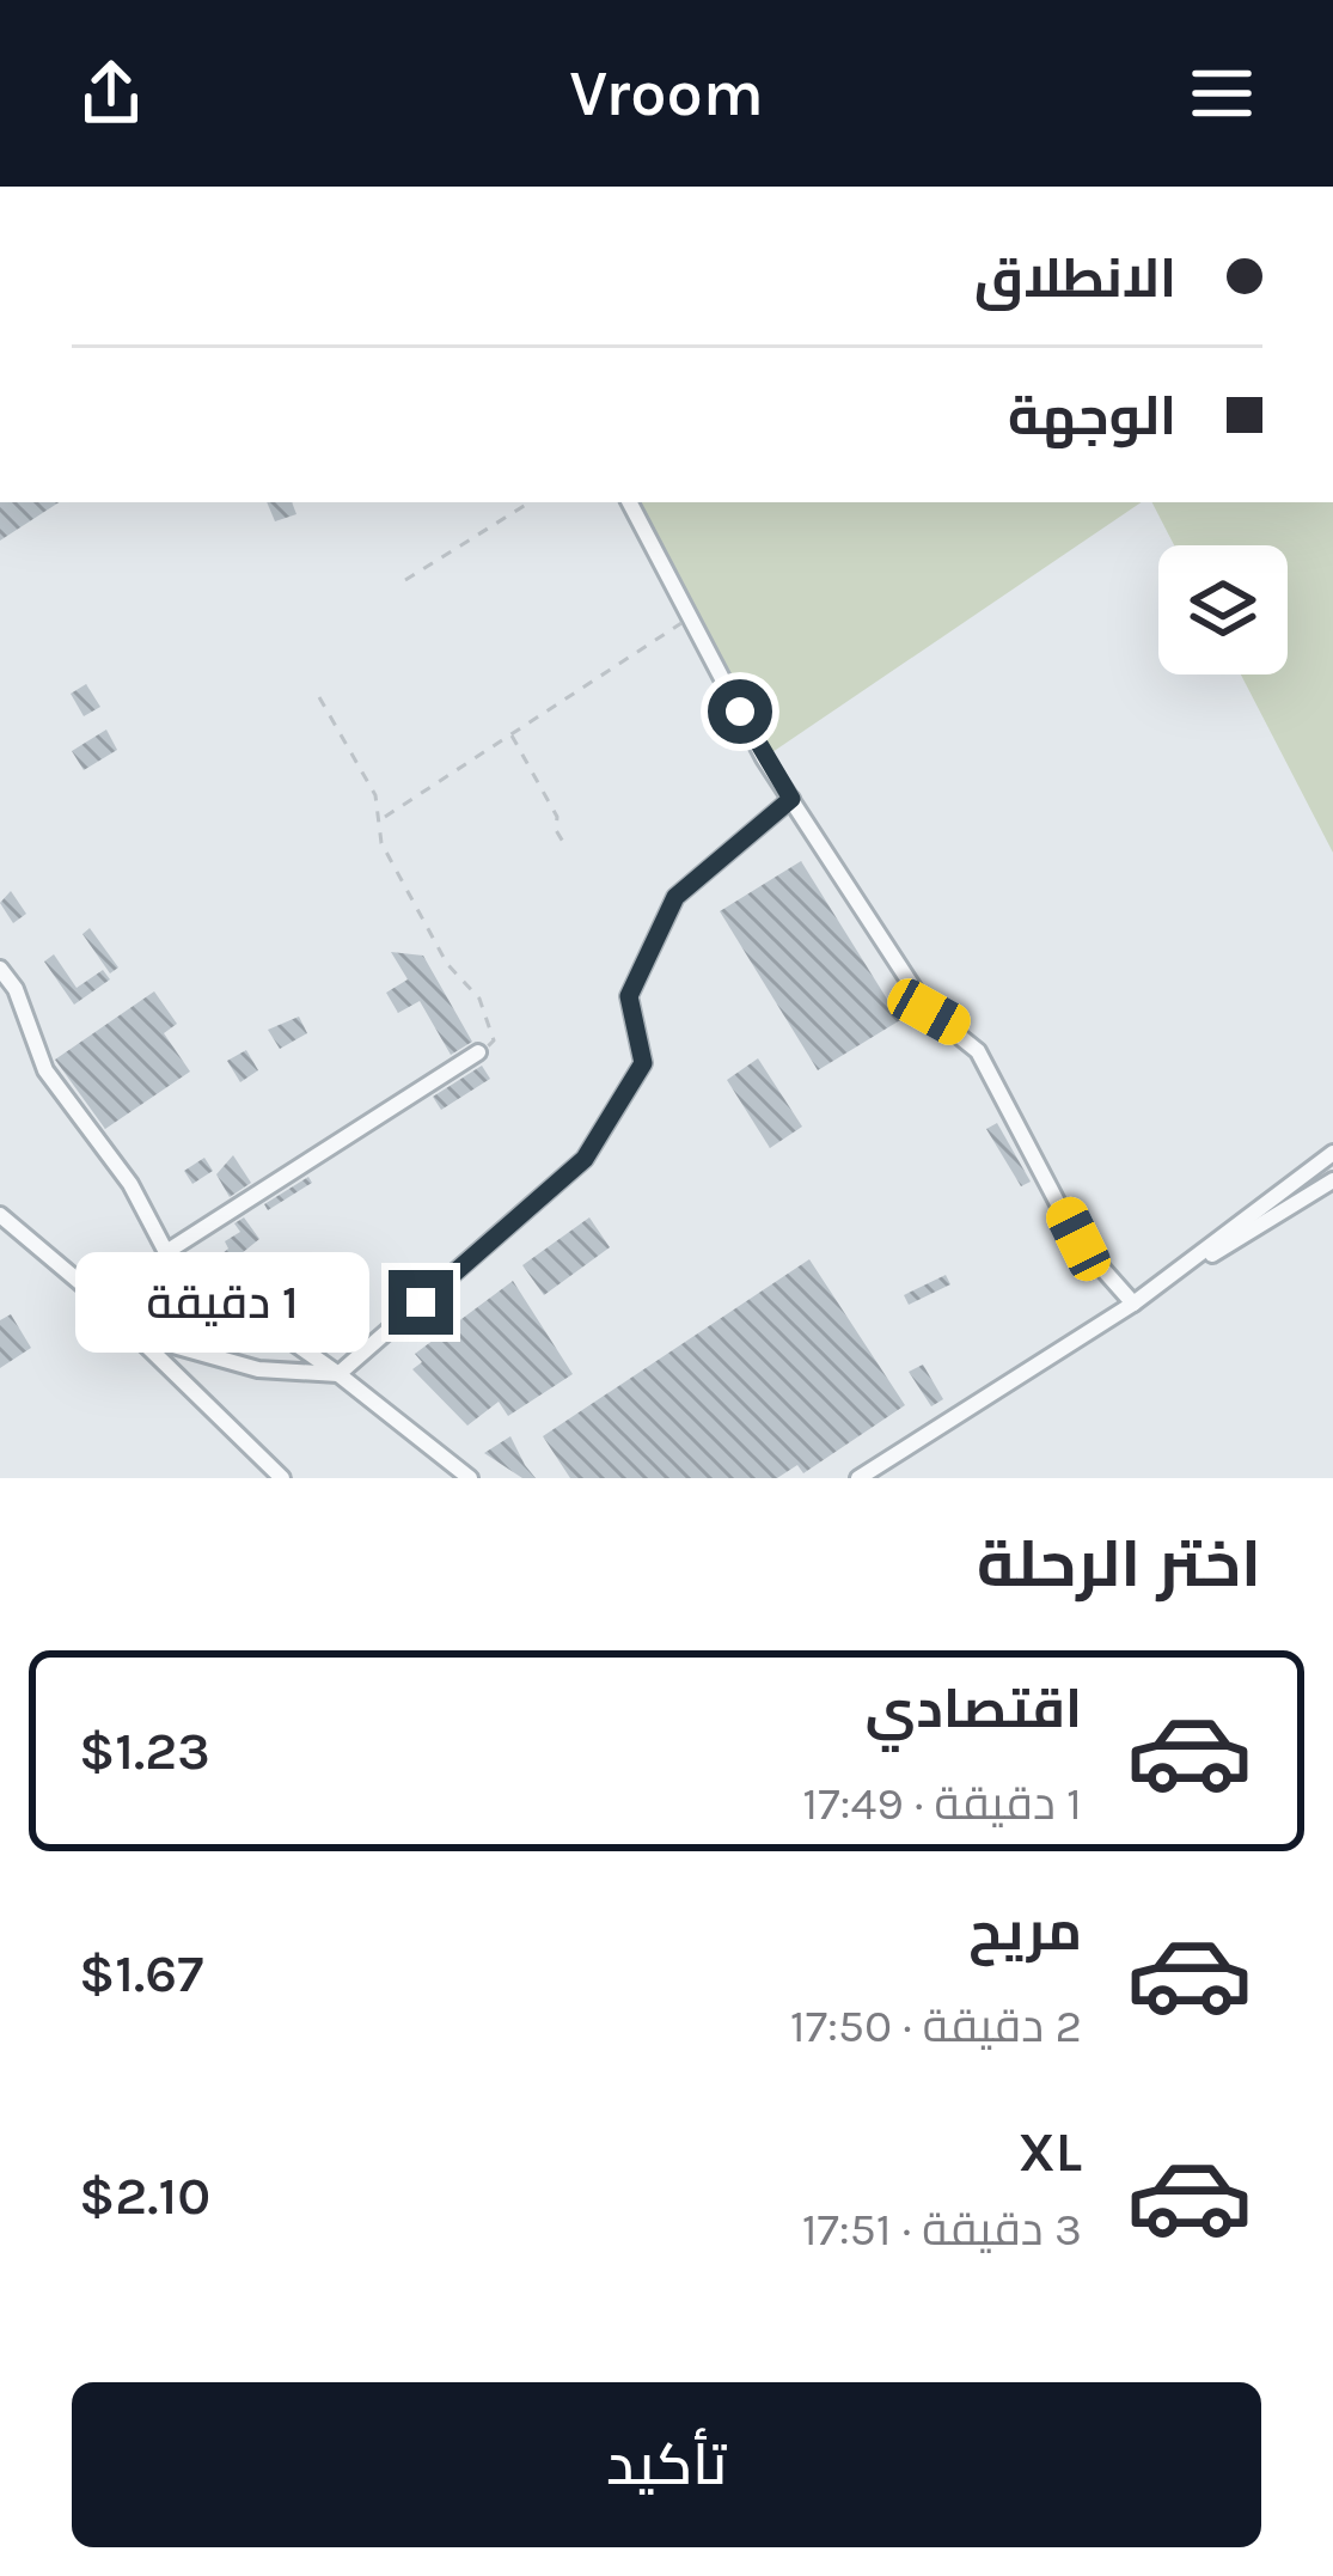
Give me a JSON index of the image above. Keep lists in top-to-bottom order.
{
  "page": {
    "header": "Vroom",
    "banner": ["الانطلاق", "الوجهة"],
    "bubble": "1 دقيقة",
    "heading": "اختر الرحلة",
    "list": [
      {
        "name": "اقتصادي",
        "note": "1 دقيقة · 17:49",
        "value": "$1.23"
      },
      {
        "name": "مريح",
        "note": "2 دقيقة · 17:50",
        "value": "$1.67"
      },
      {
        "name": "XL",
        "note": "3 دقيقة · 17:51",
        "value": "$2.10"
      }
    ],
    "buttons": "تأكيد"
  }
}
